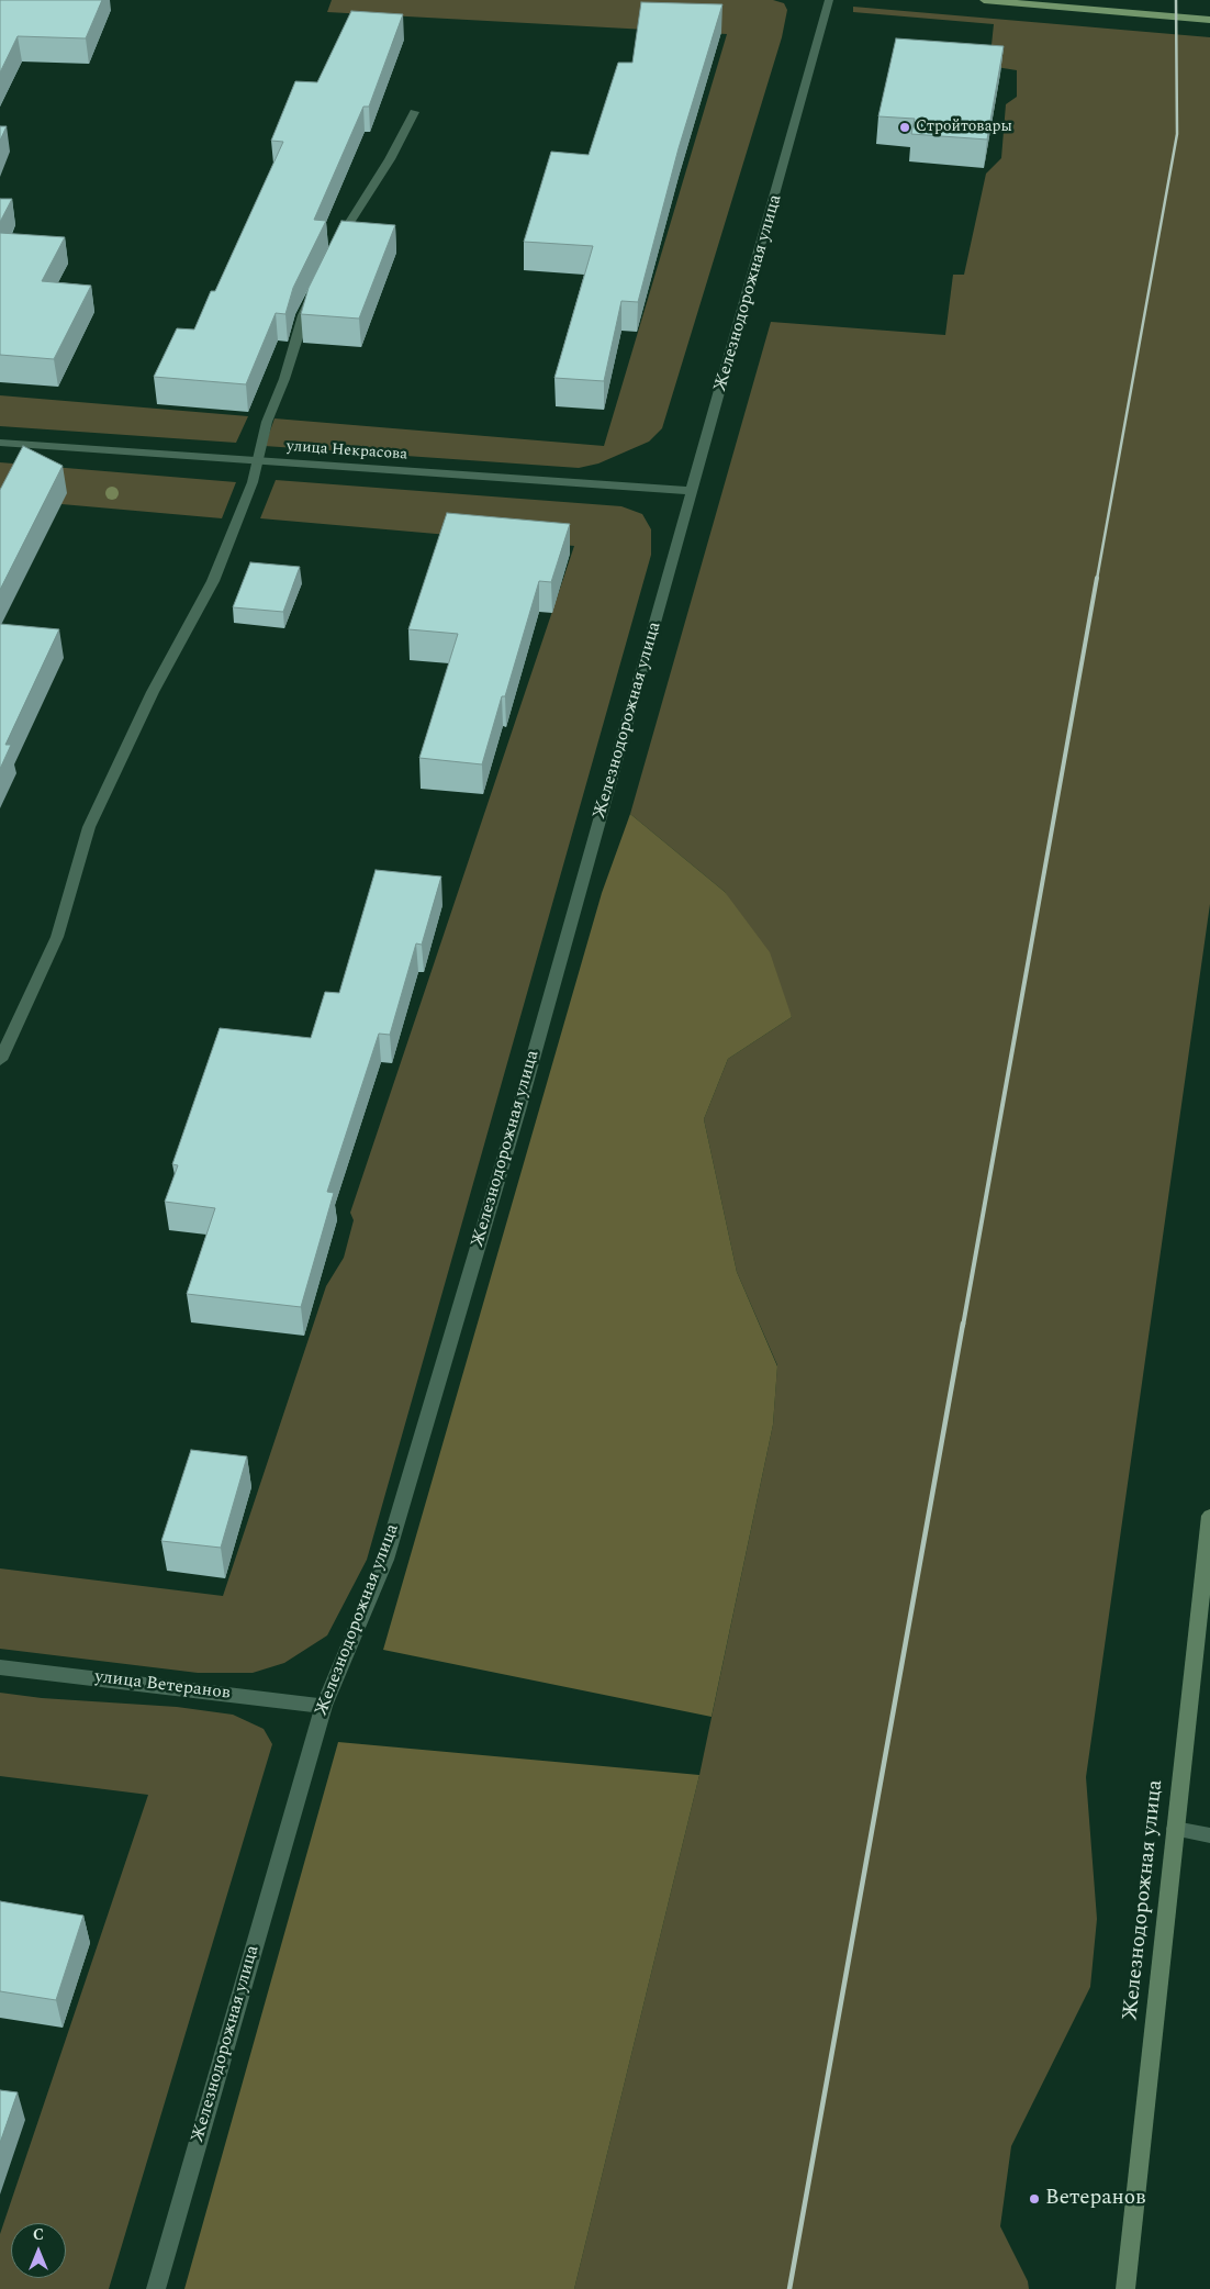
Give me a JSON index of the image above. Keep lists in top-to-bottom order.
{
  "streets": {
    "main road": ["Железнодорожная улица"],
    "street": ["улица Некрасова", "улица Ветеранов"]
  },
  "crossings": [
    ["Железнодорожная улица", "улица Некрасова"],
    ["Железнодорожная улица", "улица Ветеранов"]
  ],
  "places": ["Стройтовары", "Ветеранов"],
  "north": "top"
}
